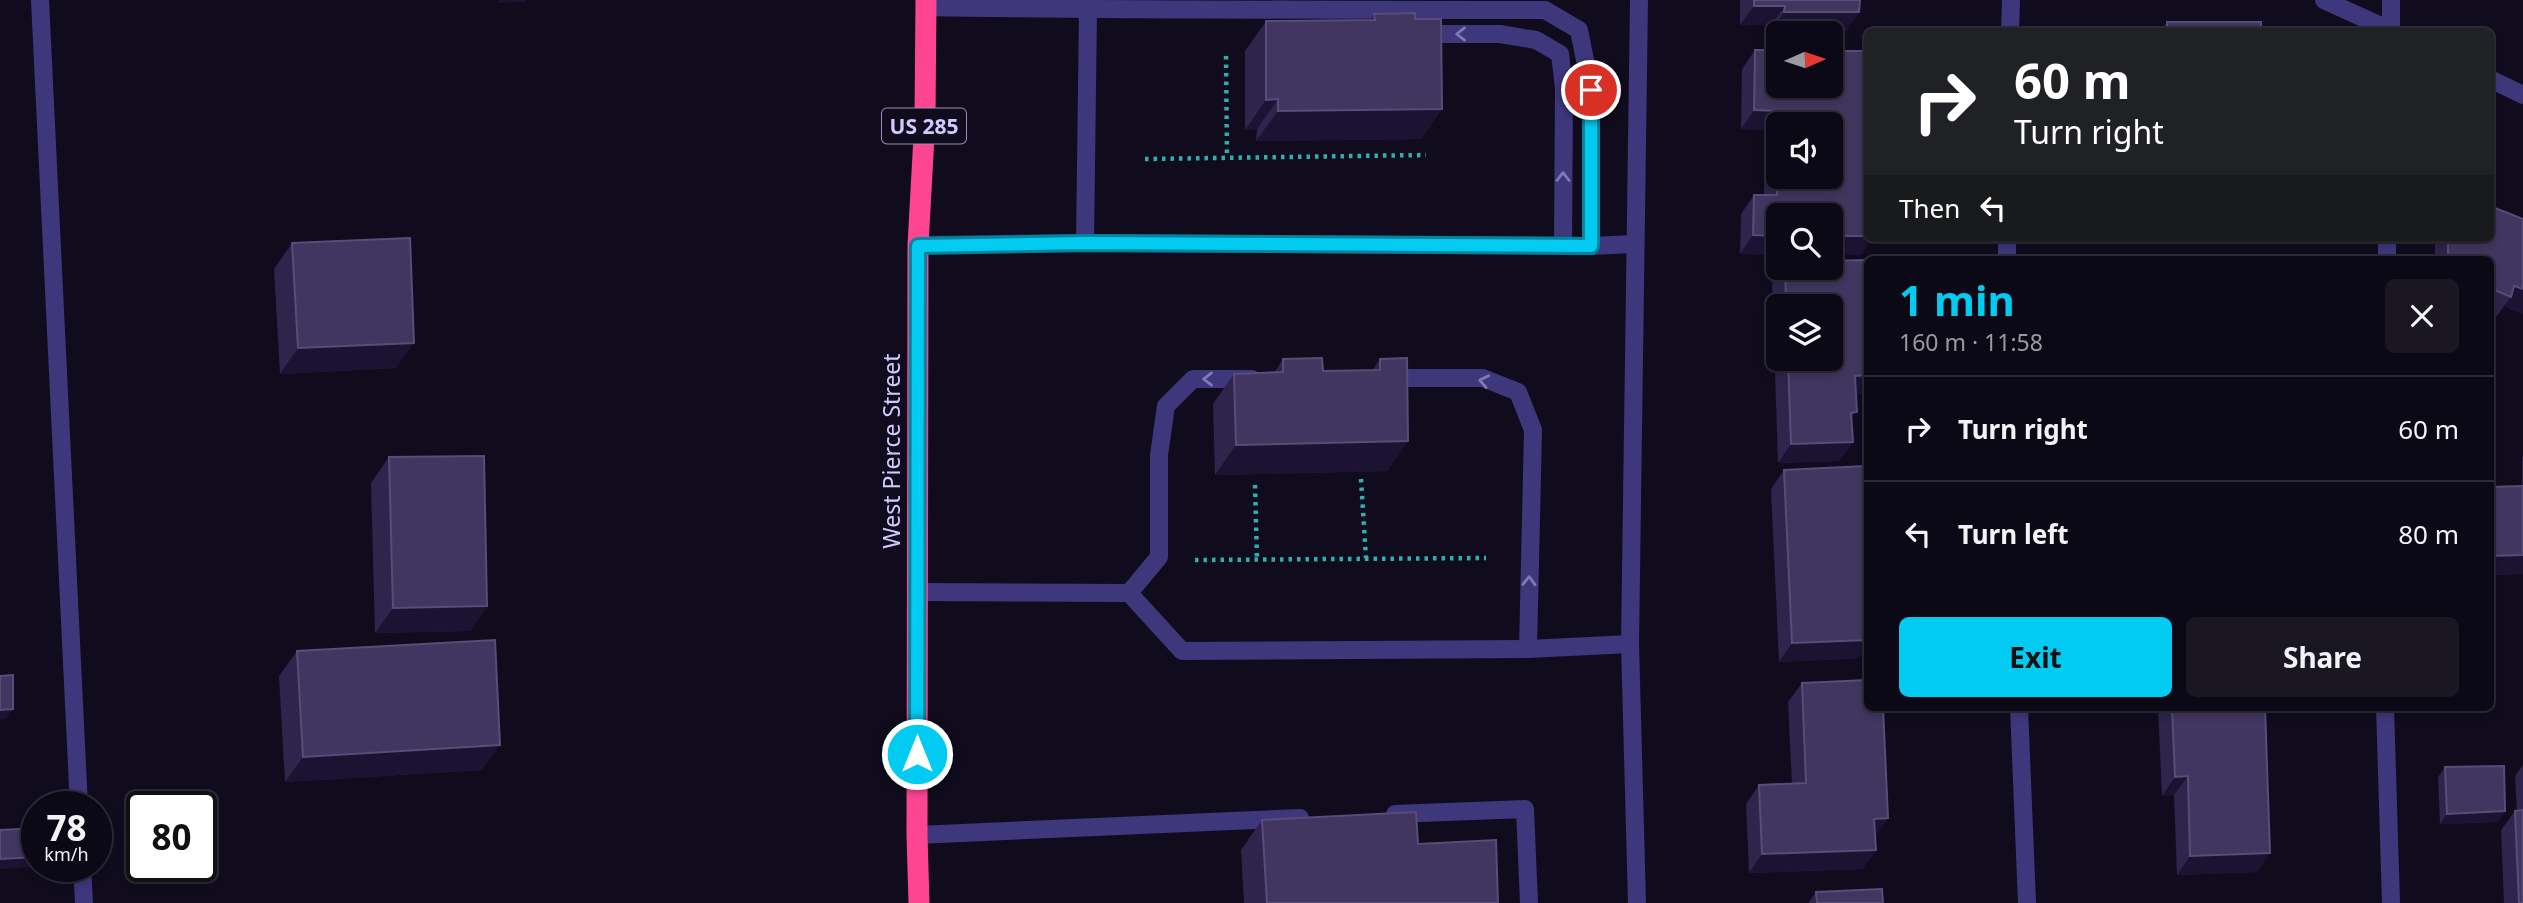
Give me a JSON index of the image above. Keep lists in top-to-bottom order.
{
  "streets": {
    "highway": ["US 285", "West Pierce Street"]
  },
  "north": "right",
  "page": {
    "turn": ["60 m", "Turn right"],
    "then": "Then",
    "heading": ["1 min", "160 m · 11:58"],
    "list": [
      {
        "name": "Turn right",
        "value": "60 m"
      },
      {
        "name": "Turn left",
        "value": "80 m"
      }
    ],
    "buttons": ["Exit", "Share"],
    "speed": "78 km/h",
    "limit": "80"
  }
}
